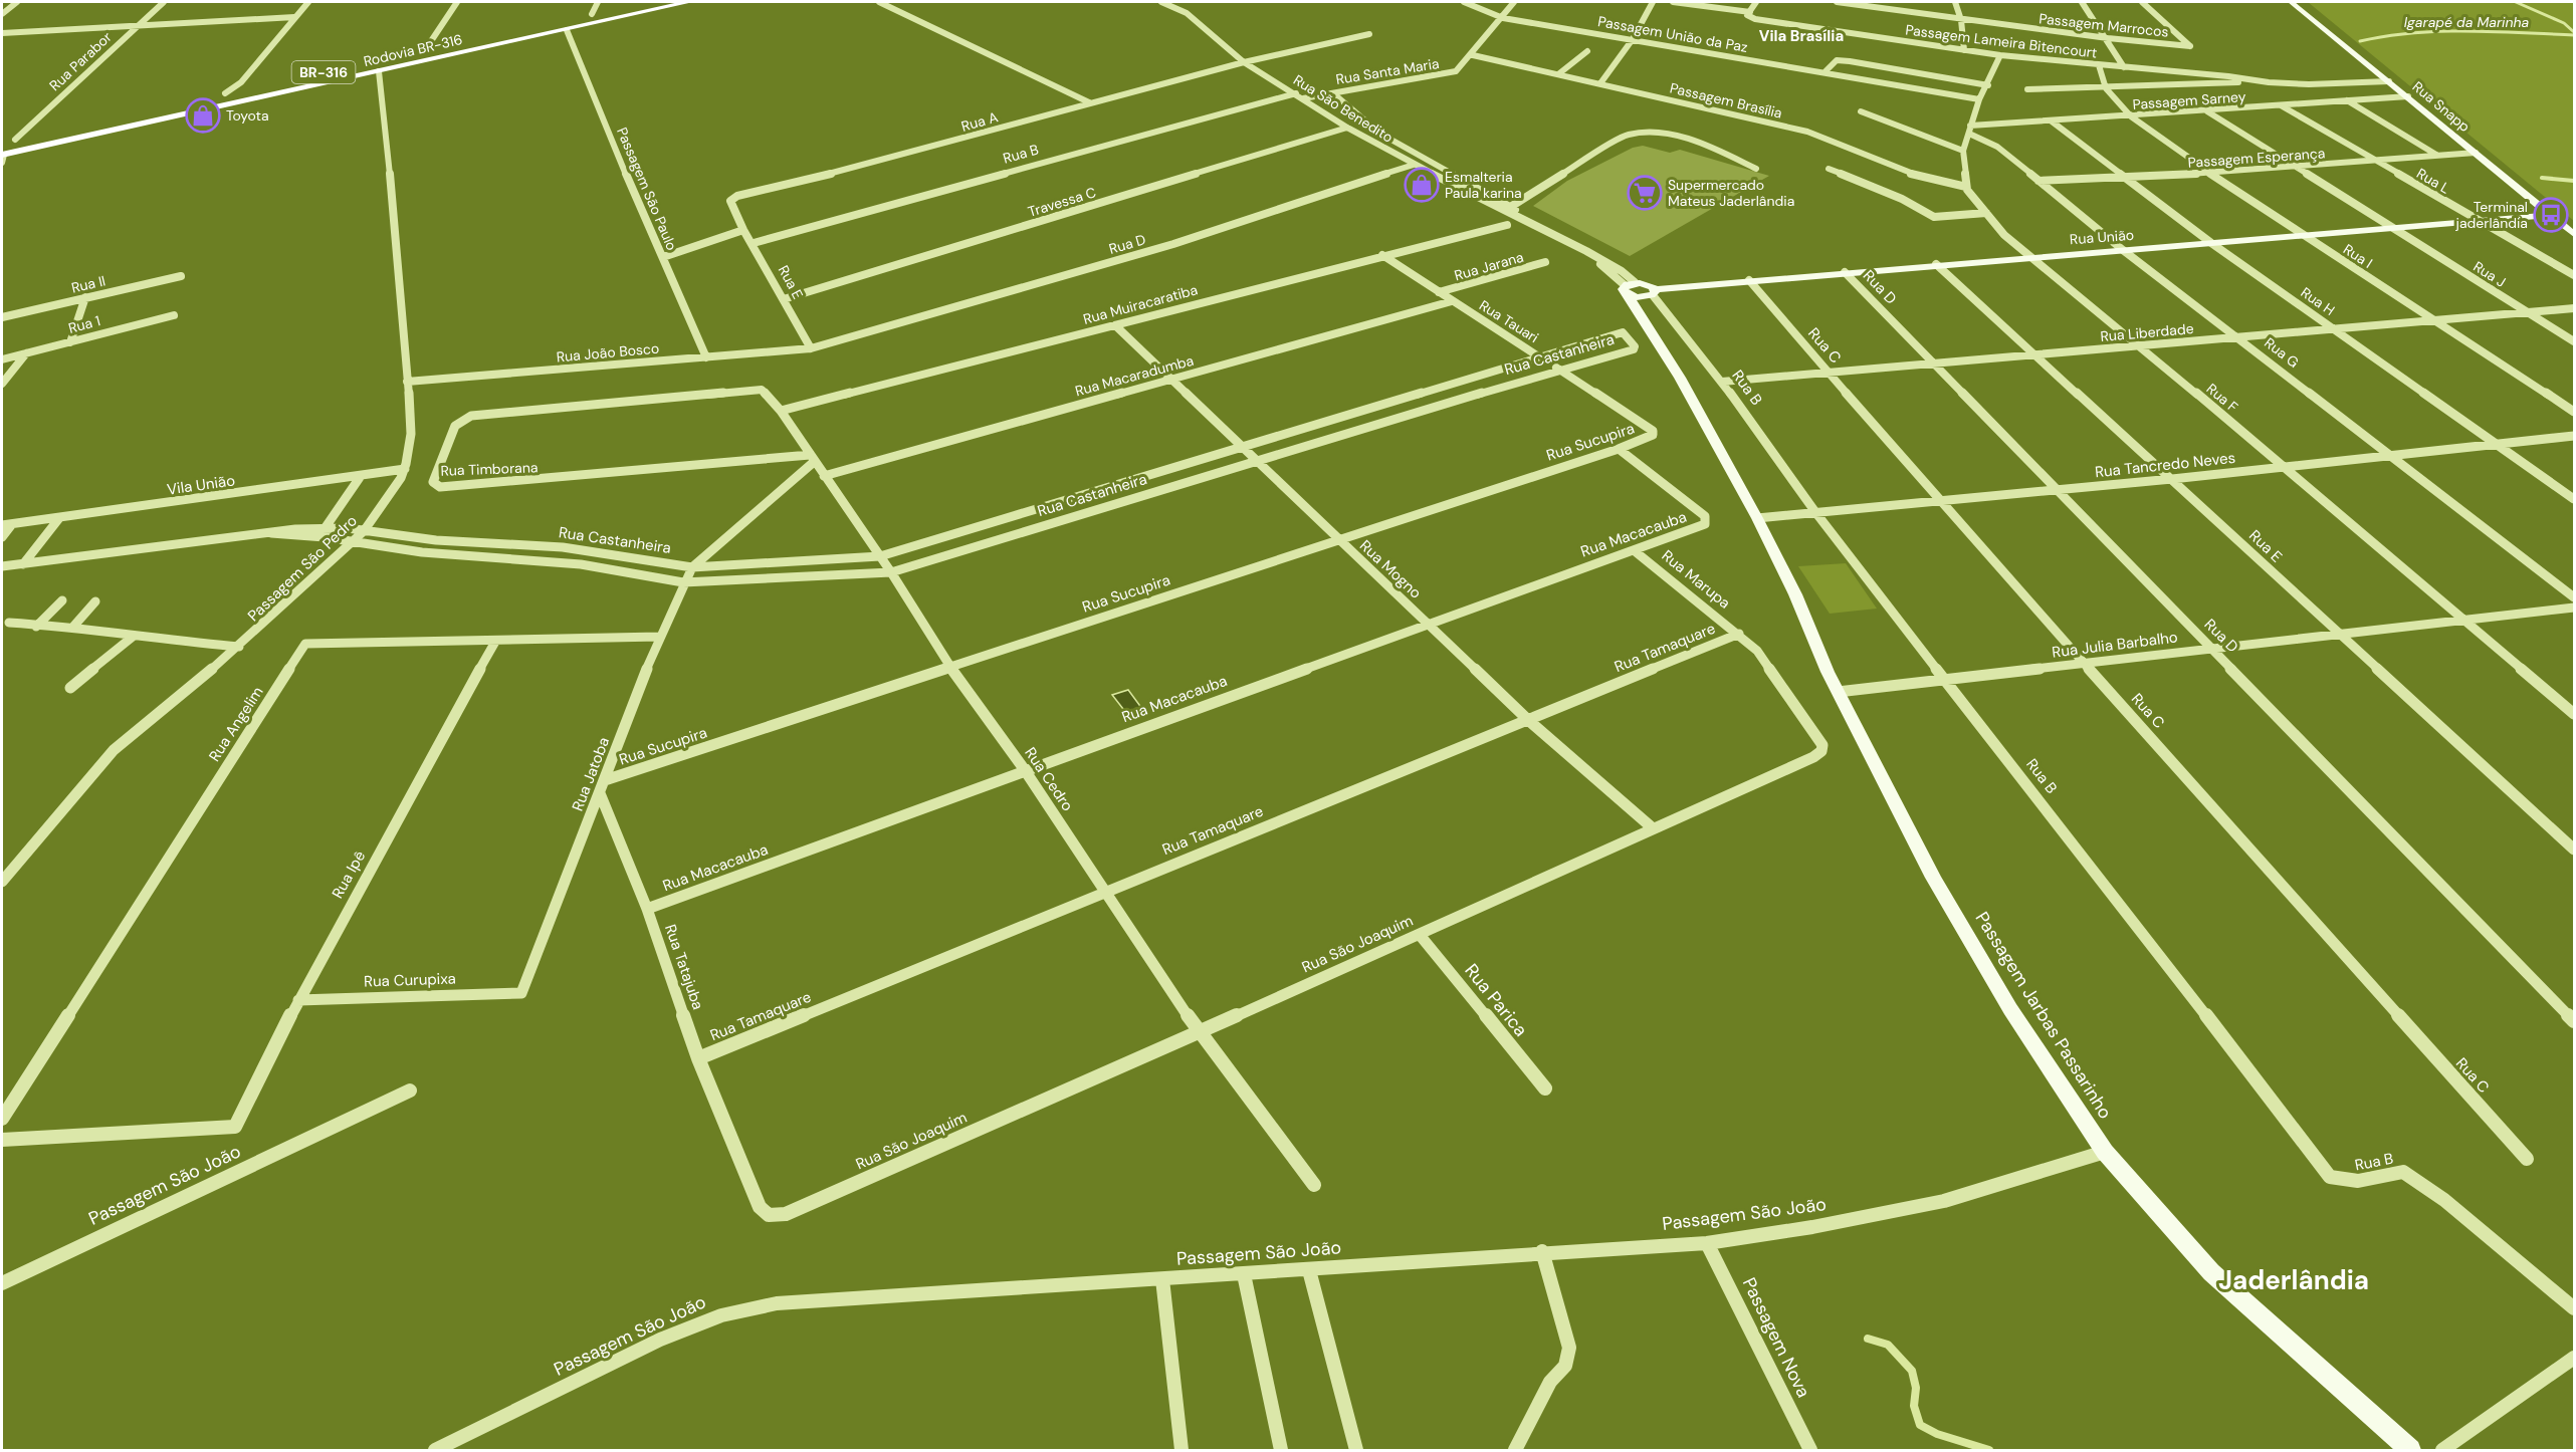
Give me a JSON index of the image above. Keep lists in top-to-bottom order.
{
  "streets": {
    "highway": ["Rodovia BR-316", "BR-316"],
    "main road": ["Rua Snapp", "Rua União", "Passagem Jarbas Passarinho"],
    "street": [
      "Passagem Marrocos",
      "Passagem União da Paz",
      "Passagem Lameira Bitencourt",
      "Rua Parabor",
      "Rua Santa Maria",
      "Passagem Brasília",
      "Passagem Sarney",
      "Rua São Benedito",
      "Rua A",
      "Rua B",
      "Passagem Esperança",
      "Rua L",
      "Passagem São Paulo",
      "Travessa C",
      "Rua D",
      "Rua I",
      "Rua Jarana",
      "Rua J",
      "Rua E",
      "Rua II",
      "Rua H",
      "Rua Muiracaratiba",
      "Rua Tauari",
      "Rua 1",
      "Rua Liberdade",
      "Rua C",
      "Rua João Bosco",
      "Rua G",
      "Rua Castanheira",
      "Rua Macaradumba",
      "Rua F",
      "Rua Sucupira",
      "Rua Tancredo Neves",
      "Rua Timborana",
      "Vila União",
      "Rua Macacauba",
      "Passagem São Pedro",
      "Rua Mogno",
      "Rua Marupa",
      "Rua Julia Barbalho",
      "Rua Tamaquare",
      "Rua Angelim",
      "Rua Jatoba",
      "Rua Cedro",
      "Rua Ipê",
      "Rua São Joaquim",
      "Rua Tatajuba",
      "Rua Curupixa",
      "Rua Parica",
      "Passagem São João",
      "Passagem Nova"
    ]
  },
  "crossings": [
    ["Passagem União da Paz", "Rua Santa Maria"],
    ["Passagem União da Paz", "Rua F"],
    ["Passagem Lameira Bitencourt", "Rua Snapp"],
    ["Passagem Lameira Bitencourt", "Rua I"],
    ["Passagem Lameira Bitencourt", "Rua F"],
    ["Rodovia BR-316", "Passagem São Paulo"],
    ["Rodovia BR-316", "Passagem São Pedro"],
    ["Rua Santa Maria", "Passagem Brasília"],
    ["Rua Santa Maria", "Rua São Benedito"],
    ["Passagem Brasília", "Rua F"],
    ["Passagem Sarney", "Rua Snapp"],
    ["Passagem Sarney", "Rua L"],
    ["Passagem Sarney", "Rua I"],
    ["Passagem Sarney", "Rua H"],
    ["Passagem Sarney", "Rua G"],
    ["Passagem Sarney", "Rua F"],
    ["Rua Snapp", "Passagem Esperança"],
    ["Rua Snapp", "Rua União"],
    ["Rua São Benedito", "Rua A"],
    ["Rua São Benedito", "Rua B"],
    ["Rua São Benedito", "Travessa C"],
    ["Rua São Benedito", "Rua D"],
    ["Rua A", "Rua E"],
    ["Rua B", "Rua União"],
    ["Rua B", "Rua E"],
    ["Rua B", "Rua Liberdade"],
    ["Rua B", "Rua Tancredo Neves"],
    ["Rua B", "Rua Julia Barbalho"],
    ["Passagem Esperança", "Rua L"],
    ["Passagem Esperança", "Rua I"],
    ["Passagem Esperança", "Rua H"],
    ["Passagem Esperança", "Rua G"],
    ["Rua L", "Rua União"],
    ["Passagem São Paulo", "Rua João Bosco"],
    ["Travessa C", "Rua E"],
    ["Rua União", "Rua D"],
    ["Rua União", "Rua I"],
    ["Rua União", "Rua J"],
    ["Rua União", "Rua E"],
    ["Rua União", "Rua H"],
    ["Rua União", "Rua C"],
    ["Rua União", "Rua G"],
    ["Rua União", "Rua F"],
    ["Rua D", "Rua E"],
    ["Rua D", "Rua Liberdade"],
    ["Rua D", "Rua João Bosco"],
    ["Rua D", "Rua Tancredo Neves"],
    ["Rua D", "Rua Julia Barbalho"],
    ["Rua I", "Rua Liberdade"],
    ["Rua Jarana", "Rua Tauari"],
    ["Rua J", "Rua Liberdade"],
    ["Rua E", "Rua Liberdade"],
    ["Rua E", "Rua João Bosco"],
    ["Rua E", "Rua Tancredo Neves"],
    ["Rua E", "Rua Julia Barbalho"],
    ["Rua H", "Rua Liberdade"],
    ["Rua H", "Rua Tancredo Neves"],
    ["Rua Muiracaratiba", "Rua Tauari"],
    ["Rua Muiracaratiba", "Rua Mogno"],
    ["Rua Muiracaratiba", "Rua Cedro"],
    ["Rua Tauari", "Rua Castanheira"],
    ["Rua Tauari", "Rua Macaradumba"],
    ["Rua Tauari", "Rua Sucupira"],
    ["Rua Liberdade", "Rua C"],
    ["Rua Liberdade", "Rua G"],
    ["Rua Liberdade", "Rua F"],
    ["Rua C", "Rua Tancredo Neves"],
    ["Rua C", "Rua Julia Barbalho"],
    ["Rua João Bosco", "Passagem São Pedro"],
    ["Rua G", "Rua F"],
    ["Rua G", "Rua Tancredo Neves"],
    ["Rua Castanheira", "Passagem São Pedro"],
    ["Rua Castanheira", "Rua Mogno"],
    ["Rua Castanheira", "Rua Jatoba"],
    ["Rua Castanheira", "Rua Cedro"],
    ["Rua Macaradumba", "Rua Mogno"],
    ["Rua Macaradumba", "Rua Cedro"],
    ["Rua F", "Rua Tancredo Neves"],
    ["Rua F", "Rua Julia Barbalho"],
    ["Rua Sucupira", "Rua Macacauba"],
    ["Rua Sucupira", "Rua Mogno"],
    ["Rua Sucupira", "Rua Jatoba"],
    ["Rua Sucupira", "Rua Cedro"],
    ["Rua Sucupira", "Rua Tatajuba"],
    ["Rua Tancredo Neves", "Passagem Jarbas Passarinho"],
    ["Rua Timborana", "Rua Cedro"],
    ["Vila União", "Passagem São Pedro"],
    ["Rua Macacauba", "Rua Mogno"],
    ["Rua Macacauba", "Rua Marupa"],
    ["Rua Macacauba", "Rua Cedro"],
    ["Rua Macacauba", "Rua Tatajuba"],
    ["Rua Mogno", "Rua Tamaquare"],
    ["Rua Mogno", "Rua São Joaquim"],
    ["Rua Marupa", "Rua Tamaquare"],
    ["Rua Marupa", "Rua São Joaquim"],
    ["Rua Julia Barbalho", "Passagem Jarbas Passarinho"],
    ["Rua Tamaquare", "Rua Cedro"],
    ["Rua Tamaquare", "Rua São Joaquim"],
    ["Rua Tamaquare", "Rua Tatajuba"],
    ["Rua Angelim", "Rua Jatoba"],
    ["Rua Angelim", "Rua Ipê"],
    ["Rua Jatoba", "Rua Tatajuba"],
    ["Rua Jatoba", "Rua Curupixa"],
    ["Rua Cedro", "Rua São Joaquim"],
    ["Rua Ipê", "Rua Curupixa"],
    ["Rua São Joaquim", "Rua Tatajuba"],
    ["Rua São Joaquim", "Rua Parica"],
    ["Passagem Jarbas Passarinho", "Passagem São João"],
    ["Passagem São João", "Passagem Nova"]
  ],
  "districts": ["Vila Brasília", "Jaderlândia"],
  "water": ["Igarapé da Marinha"],
  "places": {
    "shop": ["Toyota", "Esmalteria Paula karina"],
    "supermarket": ["Supermercado Mateus Jaderlândia"],
    "bus stop": ["Terminal jaderlândia"]
  }
}
